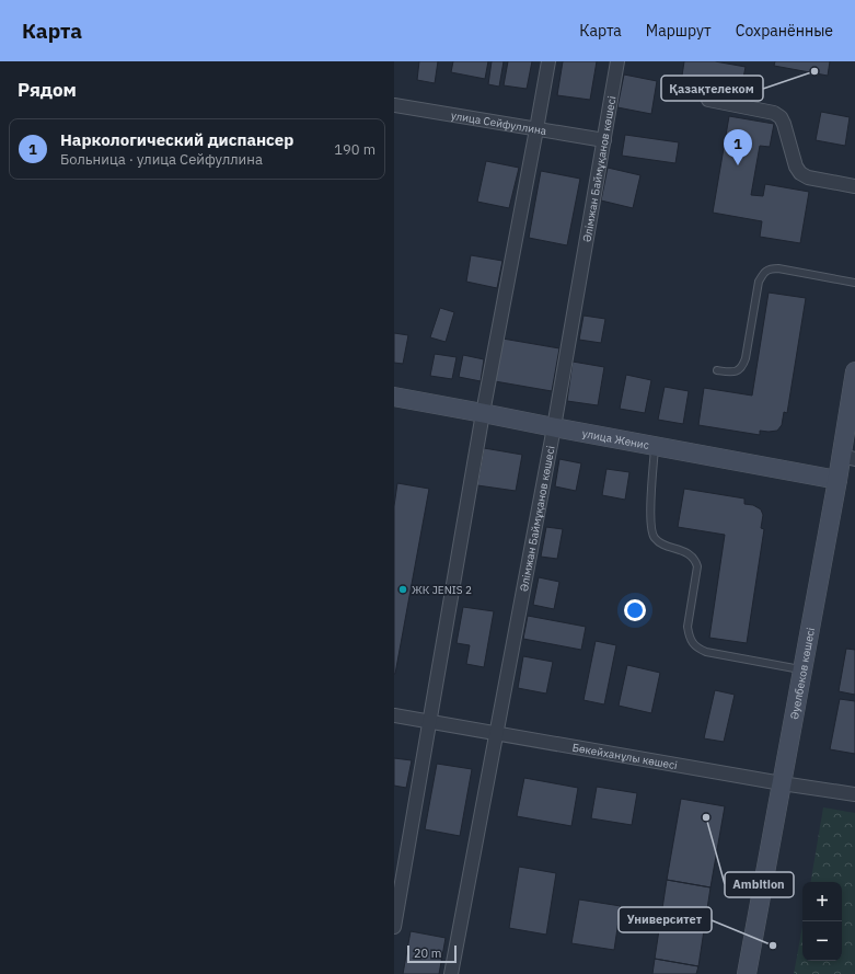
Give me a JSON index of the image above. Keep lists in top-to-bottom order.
{
  "streets": {
    "street": [
      "улица Сейфуллина",
      "Әлімжан Баймұқанов көшесі",
      "улица Женис",
      "Әуелбеков көшесі",
      "Бөкейханұлы көшесі"
    ]
  },
  "crossings": [
    ["улица Сейфуллина", "Әлімжан Баймұқанов көшесі"],
    ["Әлімжан Баймұқанов көшесі", "улица Женис"],
    ["Әлімжан Баймұқанов көшесі", "Бөкейханұлы көшесі"],
    ["улица Женис", "Әуелбеков көшесі"],
    ["Әуелбеков көшесі", "Бөкейханұлы көшесі"]
  ],
  "places": [
    "Қазақтелеком",
    "ЖК JENIS 2",
    "Ambition",
    "Университет"
  ],
  "scale_bar": "20 m",
  "page": {
    "header": "Карта",
    "nav": ["Карта", "Маршрут", "Сохранённые"],
    "heading": "Рядом",
    "list": [
      {
        "mark": "1",
        "name": "Наркологический диспансер",
        "note": "Больница · улица Сейфуллина",
        "value": "190 m"
      }
    ],
    "pins": "1",
    "map_buttons": ["+", "−"],
    "scale": "20 m"
  }
}
